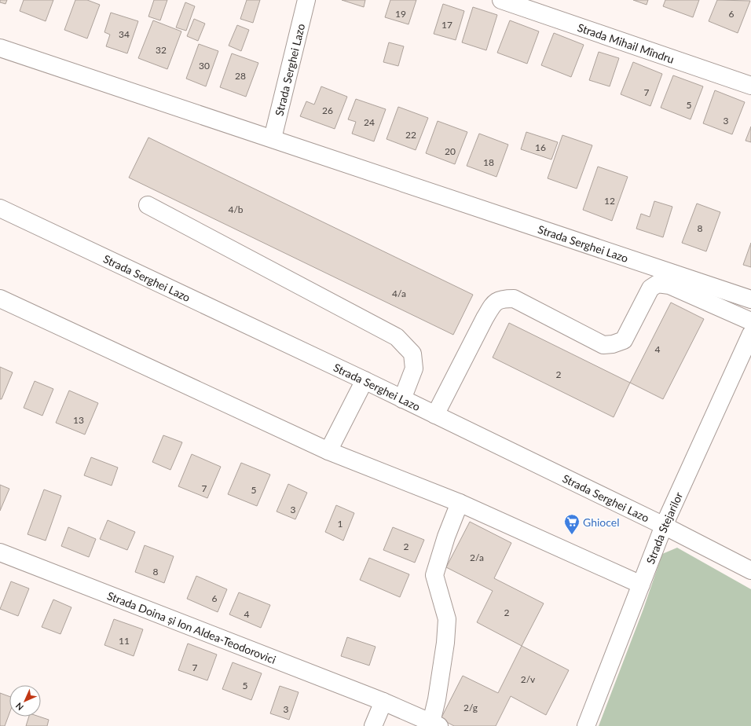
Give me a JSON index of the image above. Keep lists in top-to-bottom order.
{
  "streets": {
    "street": [
      "Strada Mihail Mîndru",
      "Strada Serghei Lazo",
      "Strada Stejarilor",
      "Strada Doina și Ion Aldea-Teodorovici"
    ]
  },
  "crossings": [
    ["Strada Serghei Lazo", "Strada Stejarilor"]
  ],
  "places": {
    "supermarket": ["Ghiocel"]
  },
  "house_numbers": [
    "19",
    "6",
    "17",
    "34",
    "32",
    "30",
    "28",
    "7",
    "5",
    "26",
    "3",
    "24",
    "22",
    "16",
    "20",
    "18",
    "12",
    "4/b",
    "8",
    "4/a",
    "4",
    "2",
    "13",
    "7",
    "5",
    "3",
    "1",
    "2",
    "2/a",
    "8",
    "6",
    "2",
    "4",
    "11",
    "7",
    "2/v",
    "5",
    "2/g",
    "3"
  ],
  "north": "bottom left"
}
